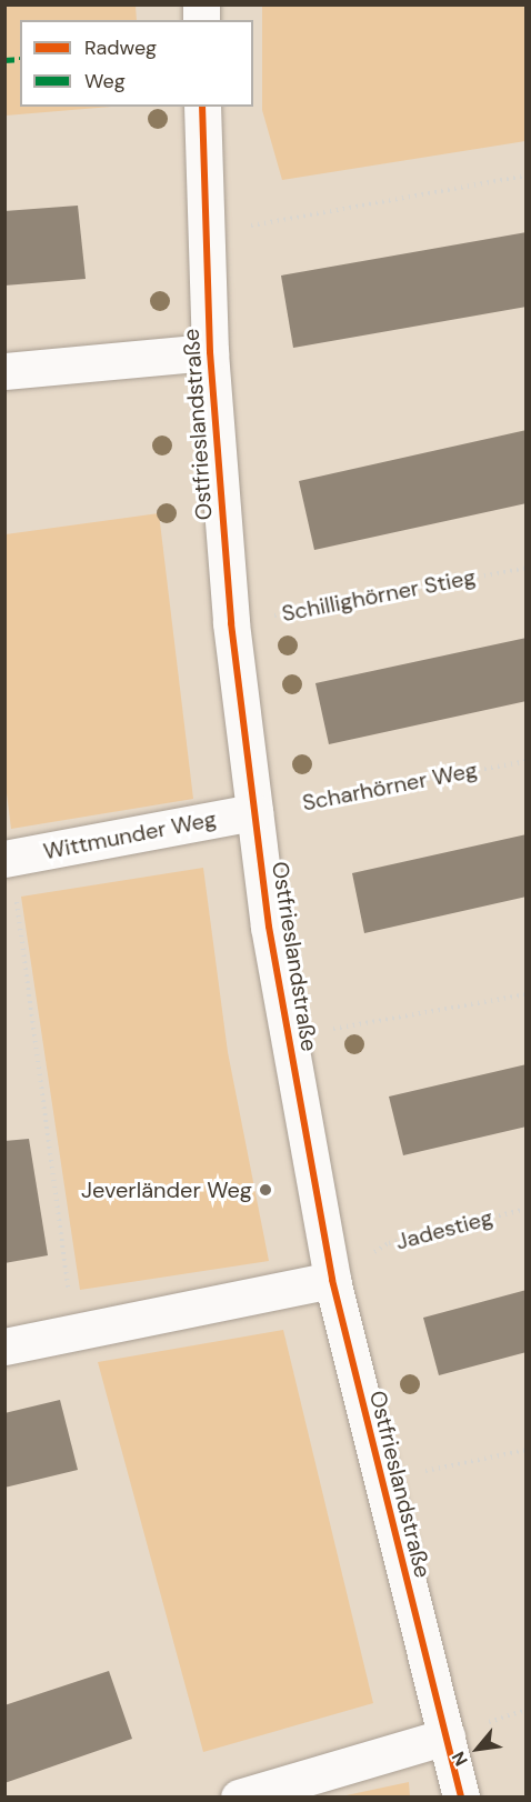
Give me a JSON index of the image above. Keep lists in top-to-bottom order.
{
  "streets": {
    "street": ["Ostfrieslandstraße", "Wittmunder Weg"],
    "path": ["Schillighörner Stieg", "Scharhörner Weg", "Jadestieg"]
  },
  "crossings": [
    ["Ostfrieslandstraße", "Schillighörner Stieg"],
    ["Ostfrieslandstraße", "Scharhörner Weg"],
    ["Ostfrieslandstraße", "Wittmunder Weg"],
    ["Ostfrieslandstraße", "Jadestieg"],
    ["Scharhörner Weg", "Wittmunder Weg"]
  ],
  "places": ["Jeverländer Weg"],
  "legend": ["Radweg", "Weg"],
  "north": "bottom left"
}
